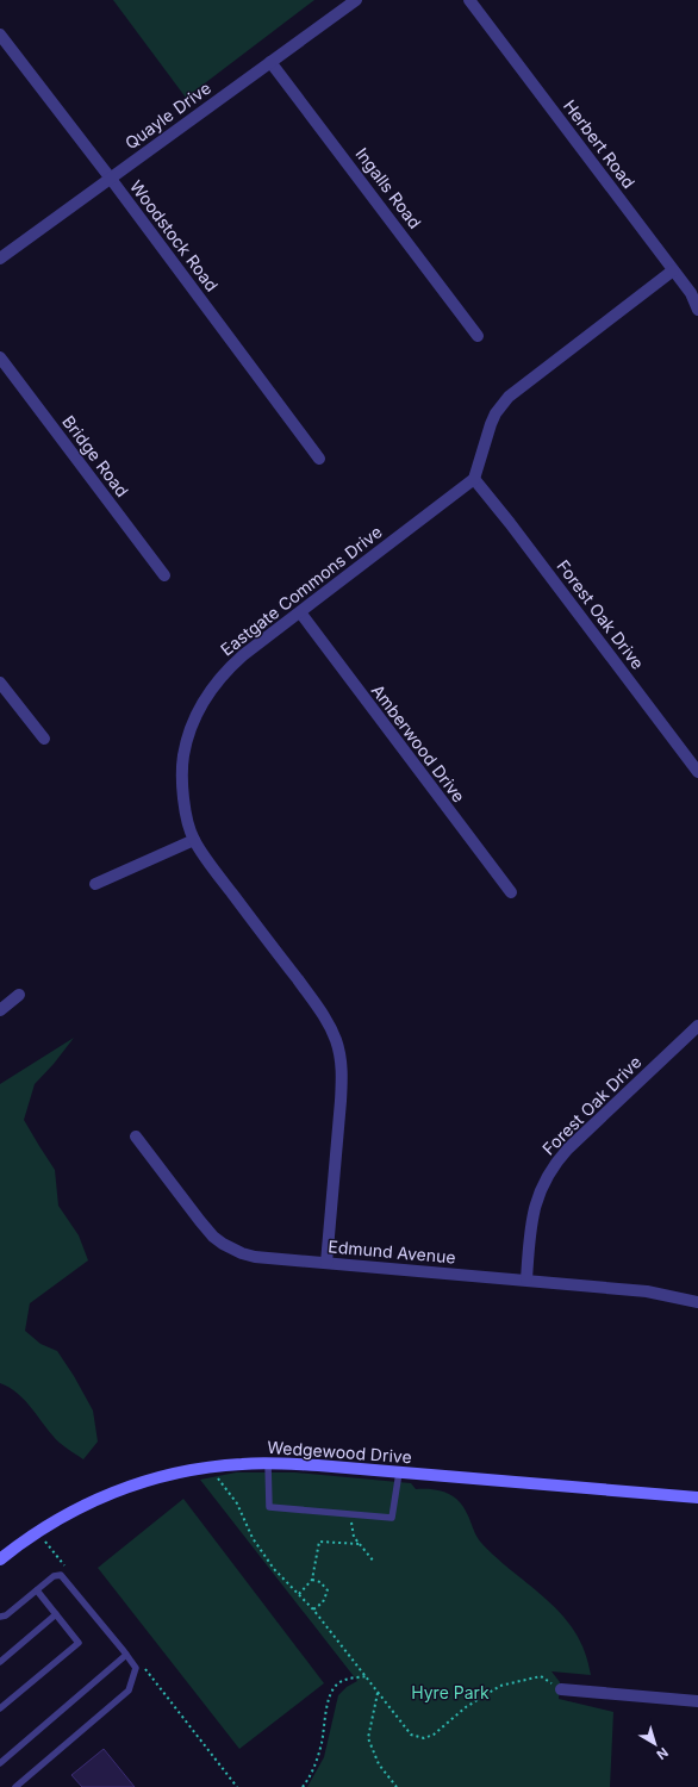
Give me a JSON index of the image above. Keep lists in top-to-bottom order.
{
  "streets": {
    "street": [
      "Quayle Drive",
      "Herbert Road",
      "Ingalls Road",
      "Woodstock Road",
      "Bridge Road",
      "Eastgate Commons Drive",
      "Forest Oak Drive",
      "Amberwood Drive",
      "Edmund Avenue",
      "Wedgewood Drive"
    ]
  },
  "crossings": [
    ["Quayle Drive", "Ingalls Road"],
    ["Quayle Drive", "Woodstock Road"],
    ["Eastgate Commons Drive", "Forest Oak Drive"],
    ["Eastgate Commons Drive", "Amberwood Drive"],
    ["Eastgate Commons Drive", "Edmund Avenue"],
    ["Forest Oak Drive", "Edmund Avenue"]
  ],
  "parks": ["Hyre Park"],
  "north": "bottom right"
}
